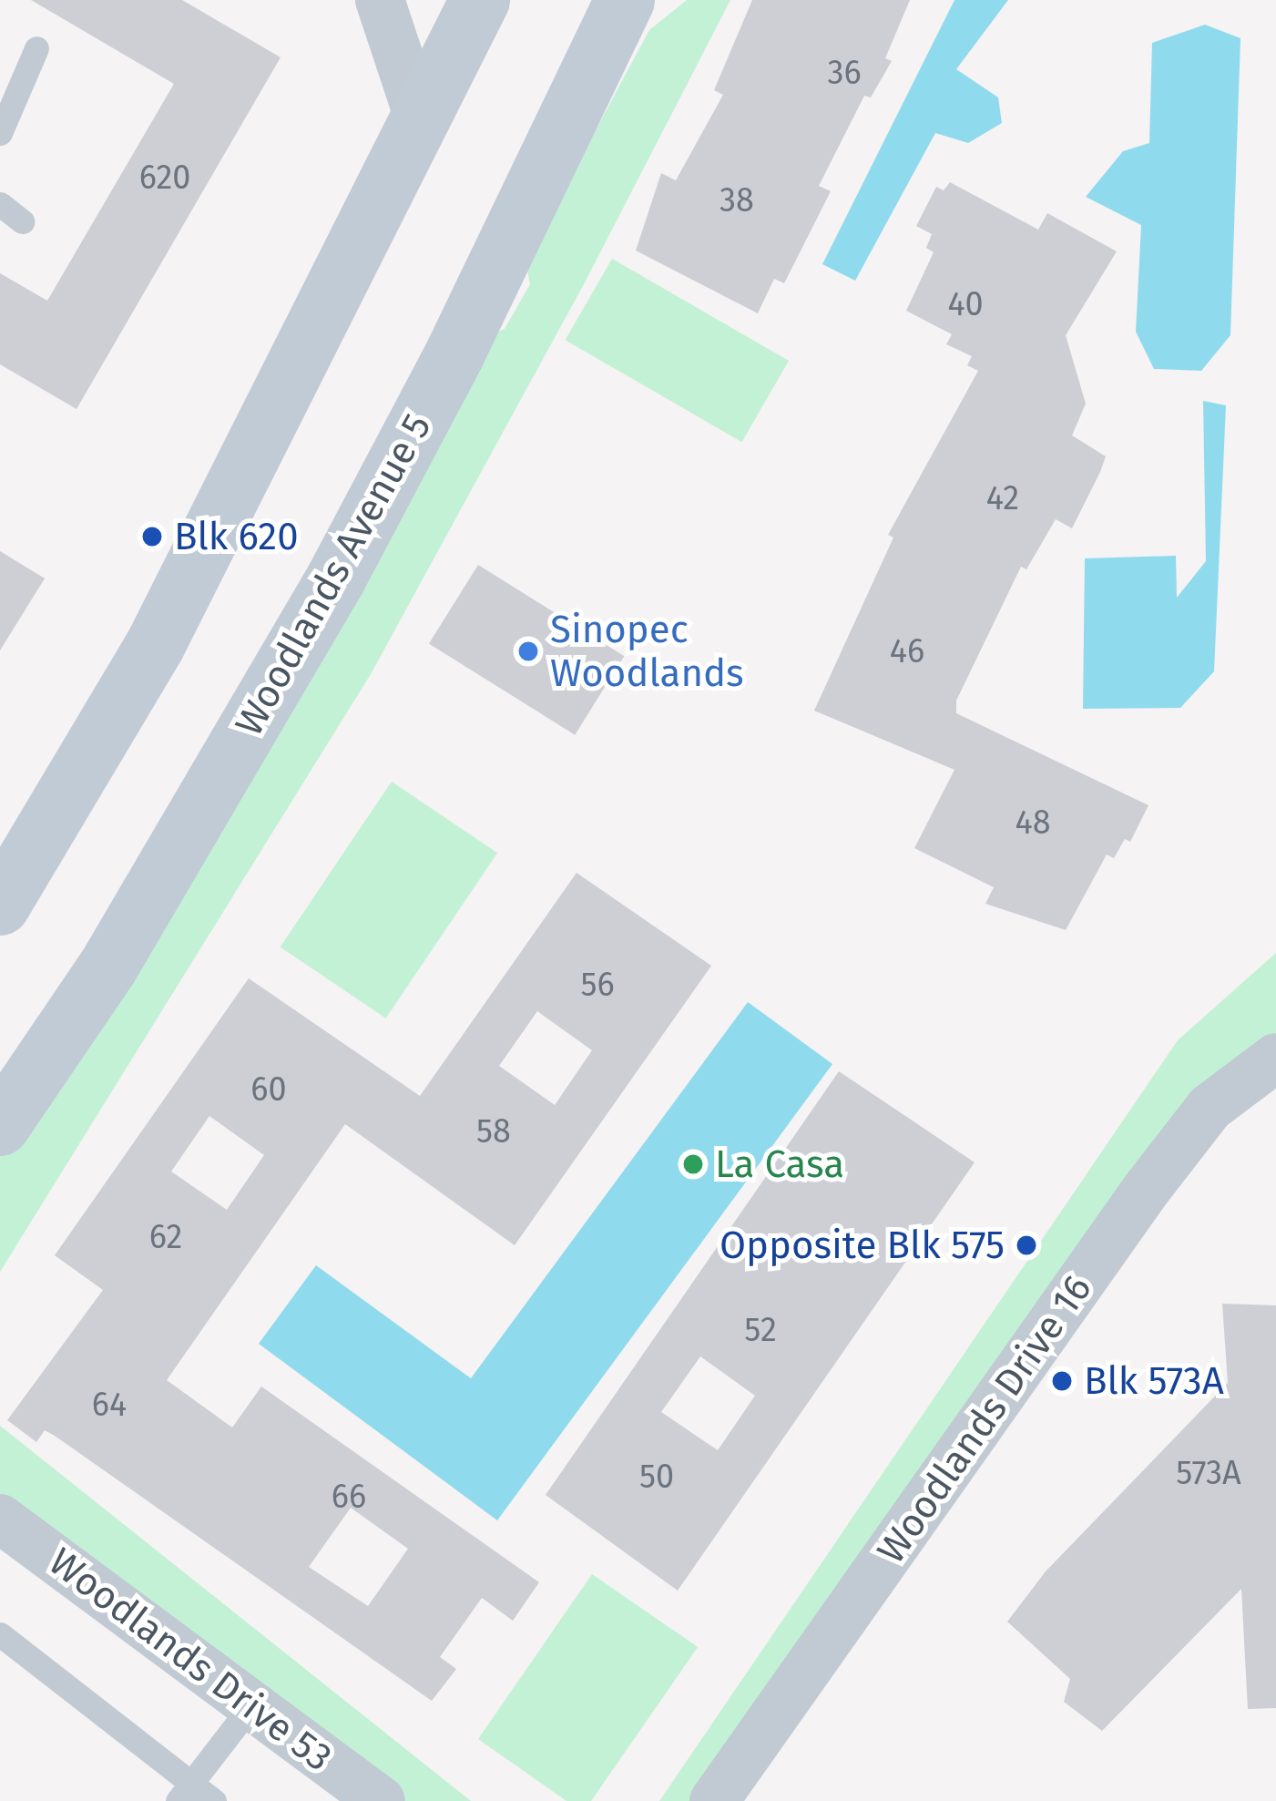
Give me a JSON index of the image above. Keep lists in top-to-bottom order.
{
  "streets": {
    "main road": ["Woodlands Avenue 5"],
    "street": ["Woodlands Drive 16", "Woodlands Drive 53"]
  },
  "places": [
    "Blk 620",
    "Sinopec Woodlands",
    "La Casa",
    "Opposite Blk 575",
    "Blk 573A"
  ],
  "house_numbers": [
    "36",
    "620",
    "38",
    "40",
    "42",
    "46",
    "48",
    "56",
    "60",
    "58",
    "62",
    "52",
    "64",
    "573A",
    "50",
    "66"
  ]
}
